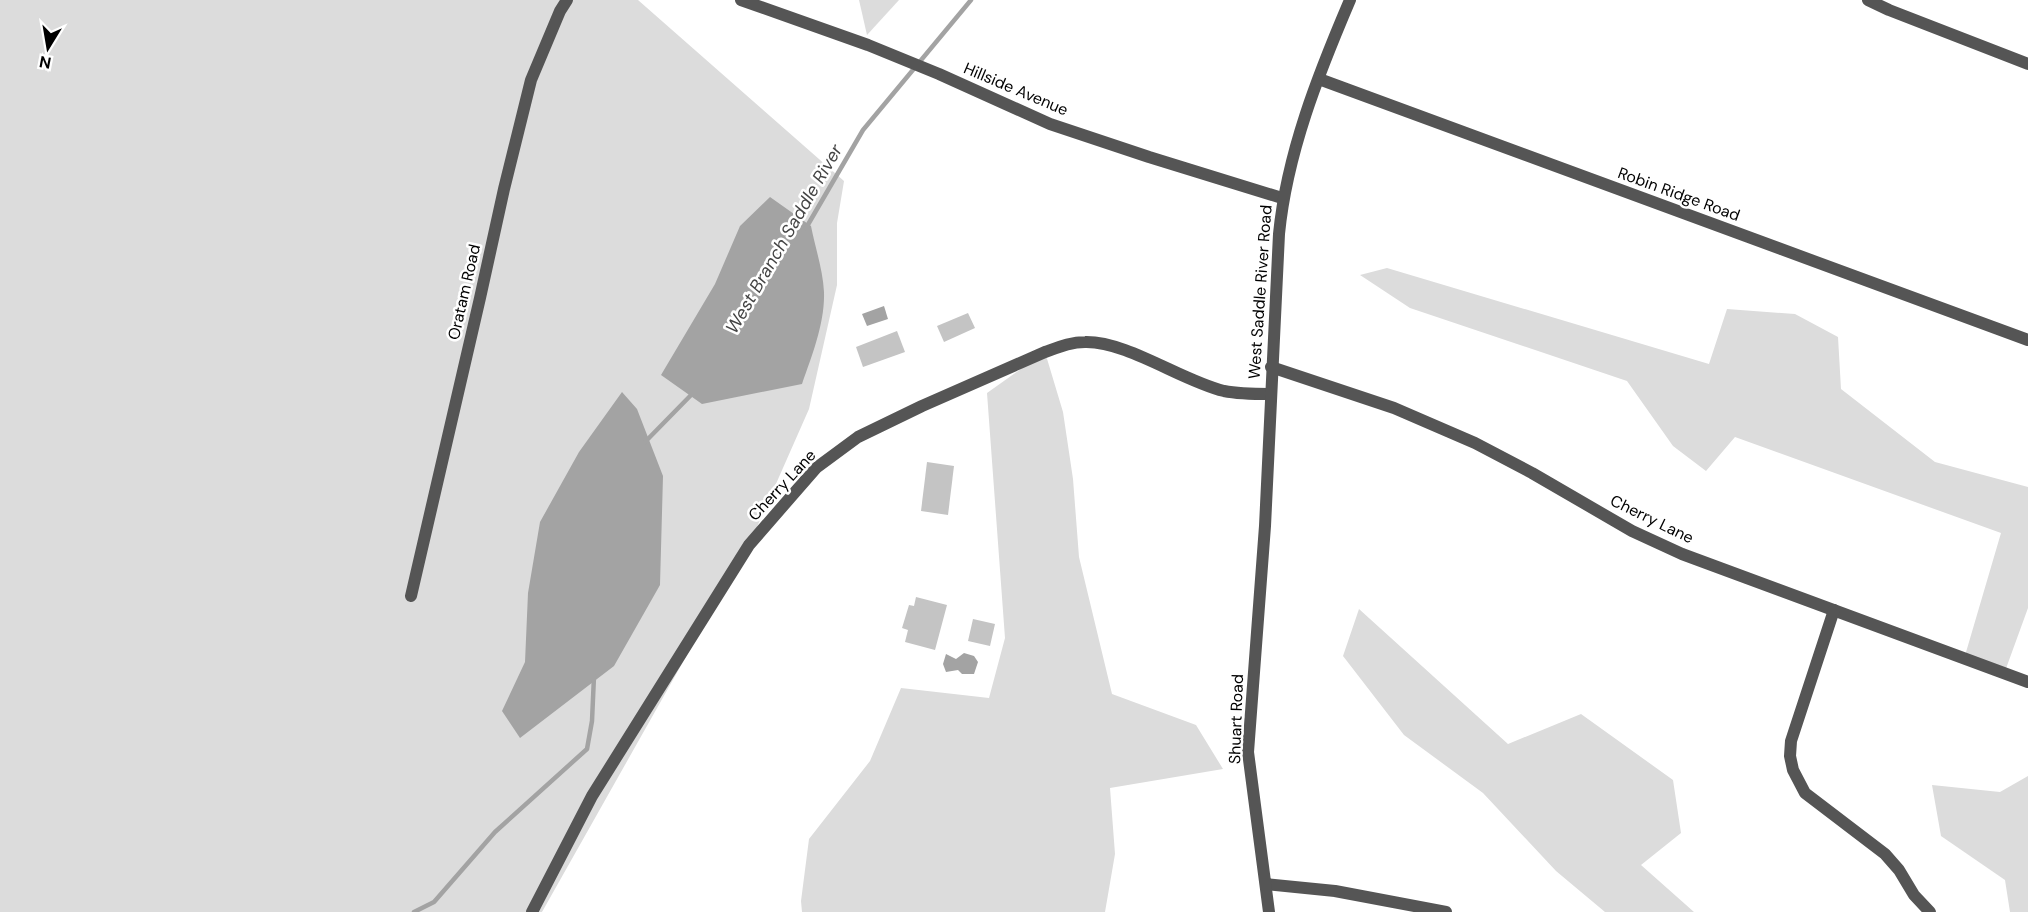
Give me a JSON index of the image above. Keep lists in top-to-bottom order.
{
  "streets": {
    "street": [
      "Hillside Avenue",
      "Robin Ridge Road",
      "Oratam Road",
      "West Saddle River Road",
      "Cherry Lane",
      "Shuart Road"
    ]
  },
  "crossings": [
    ["Hillside Avenue", "West Saddle River Road"],
    ["Robin Ridge Road", "West Saddle River Road"],
    ["West Saddle River Road", "Cherry Lane"],
    ["West Saddle River Road", "Shuart Road"]
  ],
  "water": ["West Branch Saddle River"],
  "north": "bottom"
}
